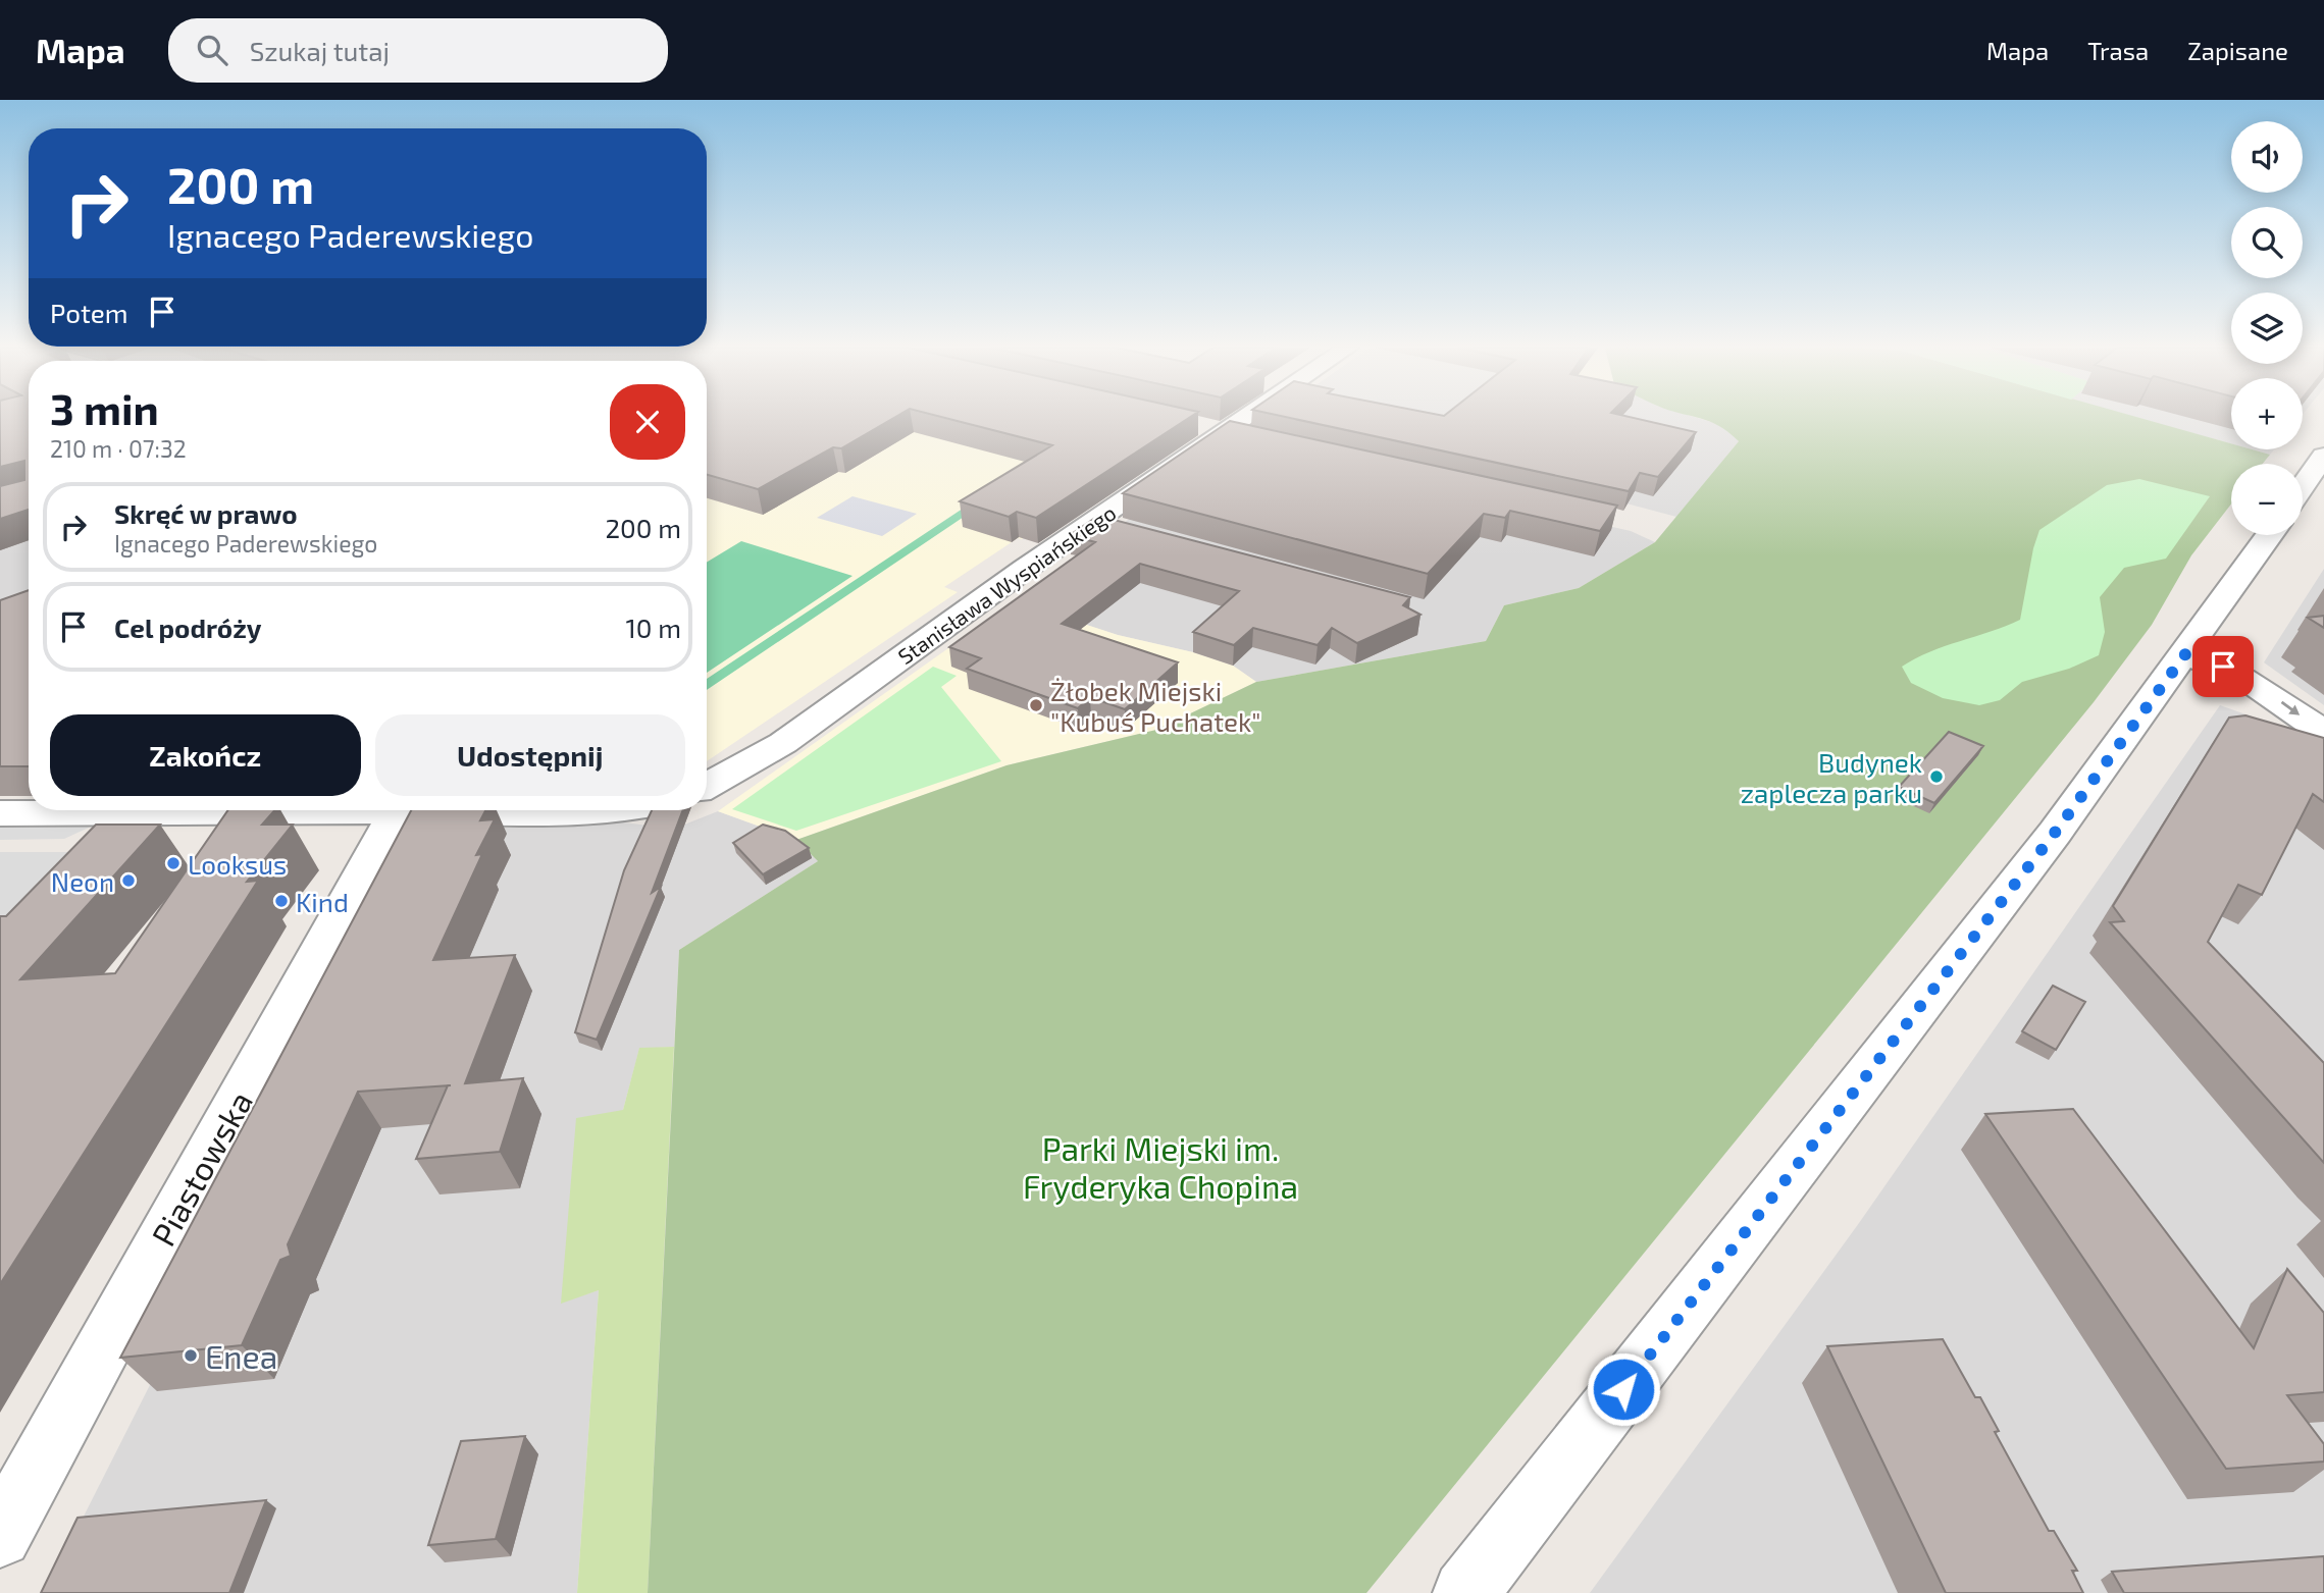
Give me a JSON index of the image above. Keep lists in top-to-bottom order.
{
  "streets": {
    "street": ["Stanisława Wyspiańskiego", "Piastowska"]
  },
  "parks": ["Parki Miejski im. Fryderyka Chopina"],
  "places": [
    "Żłobek Miejski \"Kubuś Puchatek\"",
    "Budynek zaplecza parku",
    "Looksus",
    "Neon",
    "Kind",
    "Enea"
  ],
  "page": {
    "header": "Mapa",
    "search": "Szukaj tutaj",
    "nav": ["Mapa", "Trasa", "Zapisane"],
    "map_buttons": ["+", "−"],
    "turn": ["200 m", "Ignacego Paderewskiego"],
    "then": "Potem",
    "heading": ["3 min", "210 m · 07:32"],
    "list": [
      {
        "name": "Skręć w prawo",
        "note": "Ignacego Paderewskiego",
        "value": "200 m"
      },
      {
        "name": "Cel podróży",
        "value": "10 m"
      }
    ],
    "buttons": ["Zakończ", "Udostępnij"]
  }
}
